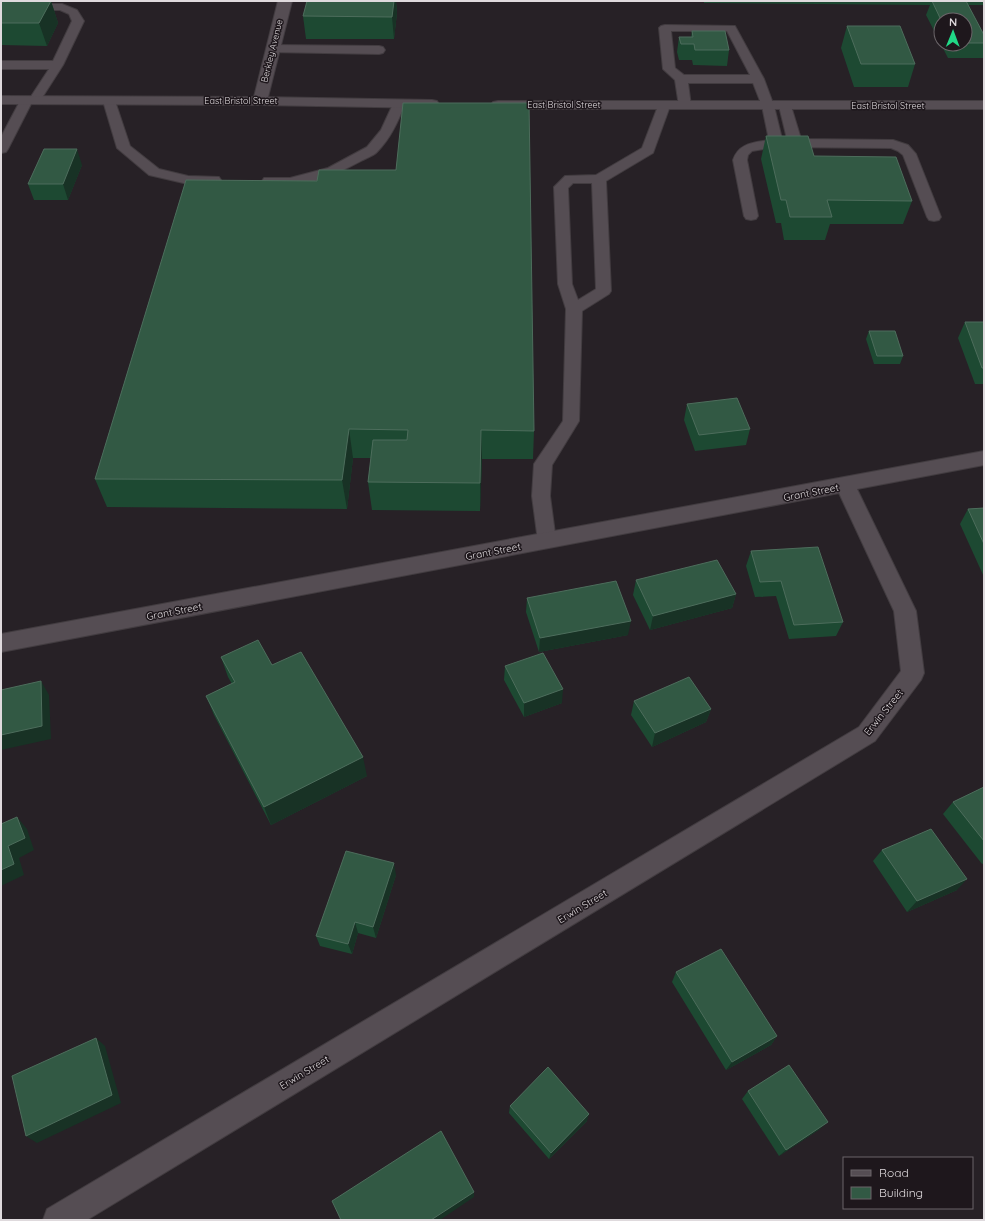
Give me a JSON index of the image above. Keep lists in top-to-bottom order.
{
  "streets": {
    "street": [
      "Berkley Avenue",
      "East Bristol Street",
      "Grant Street",
      "Erwin Street"
    ]
  },
  "crossings": [
    ["Berkley Avenue", "East Bristol Street"],
    ["Grant Street", "Erwin Street"]
  ],
  "legend": ["Road", "Building"],
  "north": "top"
}
